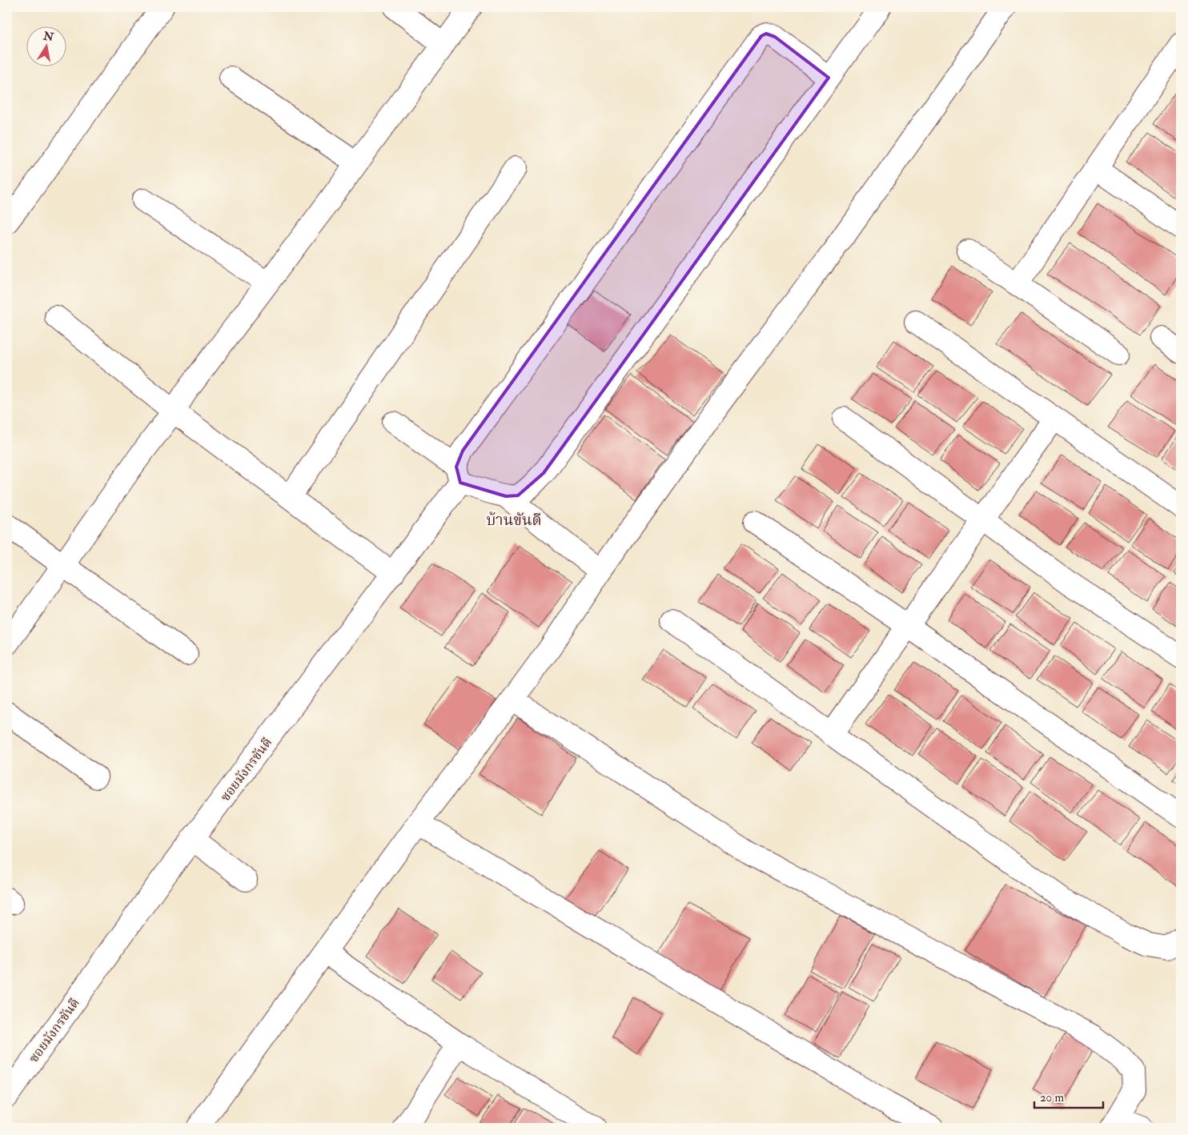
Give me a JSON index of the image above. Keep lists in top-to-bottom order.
{
  "streets": {
    "street": ["ซอยมังกรขันดี"]
  },
  "districts": ["บ้านขันดี"],
  "scale_bar": "20 m",
  "north": "top"
}
